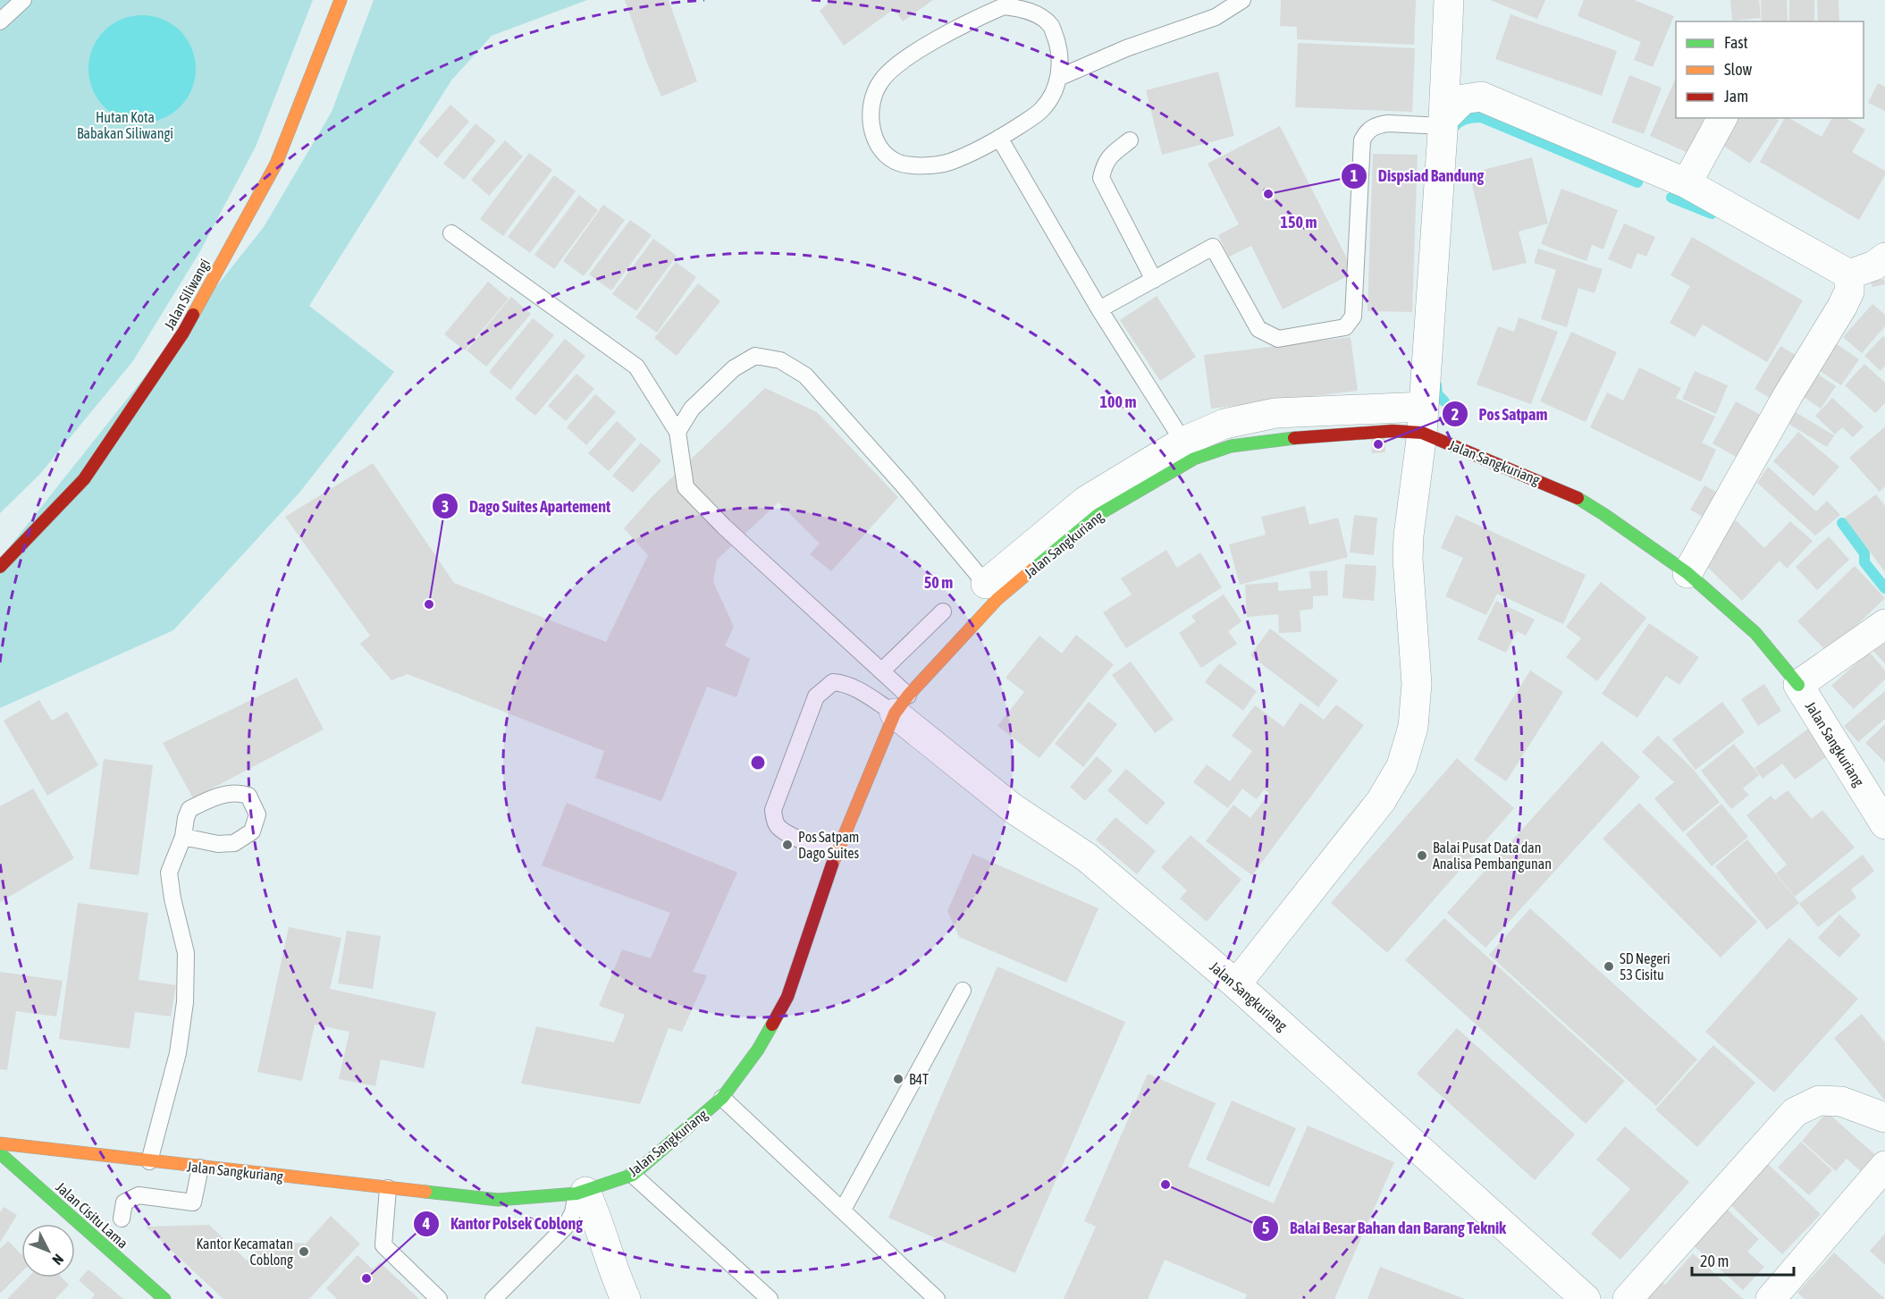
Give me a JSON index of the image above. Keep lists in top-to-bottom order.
{
  "streets": {
    "street": ["Jalan Siliwangi", "Jalan Sangkuriang", "Jalan Cisitu Lama"]
  },
  "parks": ["Hutan Kota Babakan Siliwangi"],
  "places": [
    "Dispsiad Bandung",
    "Pos Satpam",
    "Dago Suites Apartement",
    "Pos Satpam Dago Suites",
    "Balai Pusat Data dan Analisa Pembangunan",
    "SD Negeri 53 Cisitu",
    "B4T",
    "Balai Besar Bahan dan Barang Teknik",
    "Kantor Kecamatan Coblong",
    "Kantor Polsek Coblong"
  ],
  "legend": ["Fast", "Slow", "Jam"],
  "scale_bar": "20 m",
  "north": "bottom right",
  "rings": ["150 m", "100 m", "50 m"]
}
